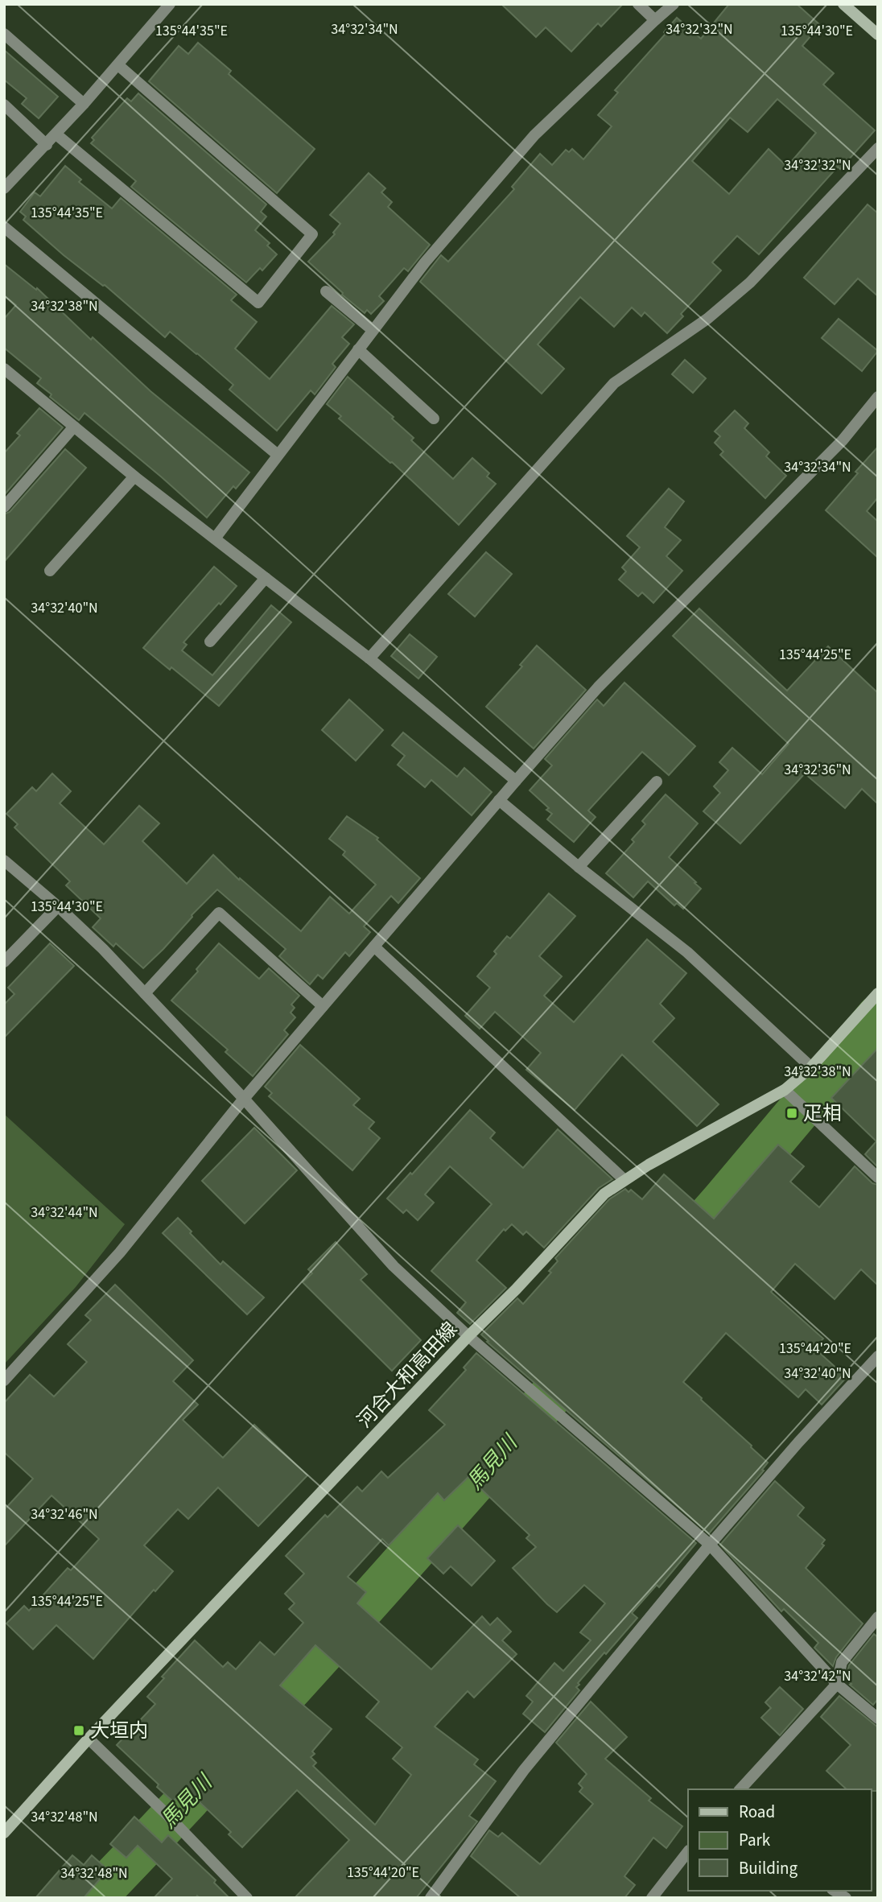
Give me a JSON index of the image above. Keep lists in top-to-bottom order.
{
  "streets": {
    "main road": ["河合大和高田線"]
  },
  "water": ["馬見川"],
  "places": {
    "transit": ["疋相", "大垣内"]
  },
  "legend": ["Road", "Park", "Building"],
  "coordinates": [
    "34°32'32\"N",
    "34°32'34\"N",
    "135°44'35\"E",
    "135°44'30\"E",
    "34°32'38\"N",
    "34°32'40\"N",
    "135°44'25\"E",
    "34°32'36\"N",
    "34°32'44\"N",
    "135°44'20\"E",
    "34°32'46\"N",
    "34°32'42\"N",
    "34°32'48\"N"
  ]
}
